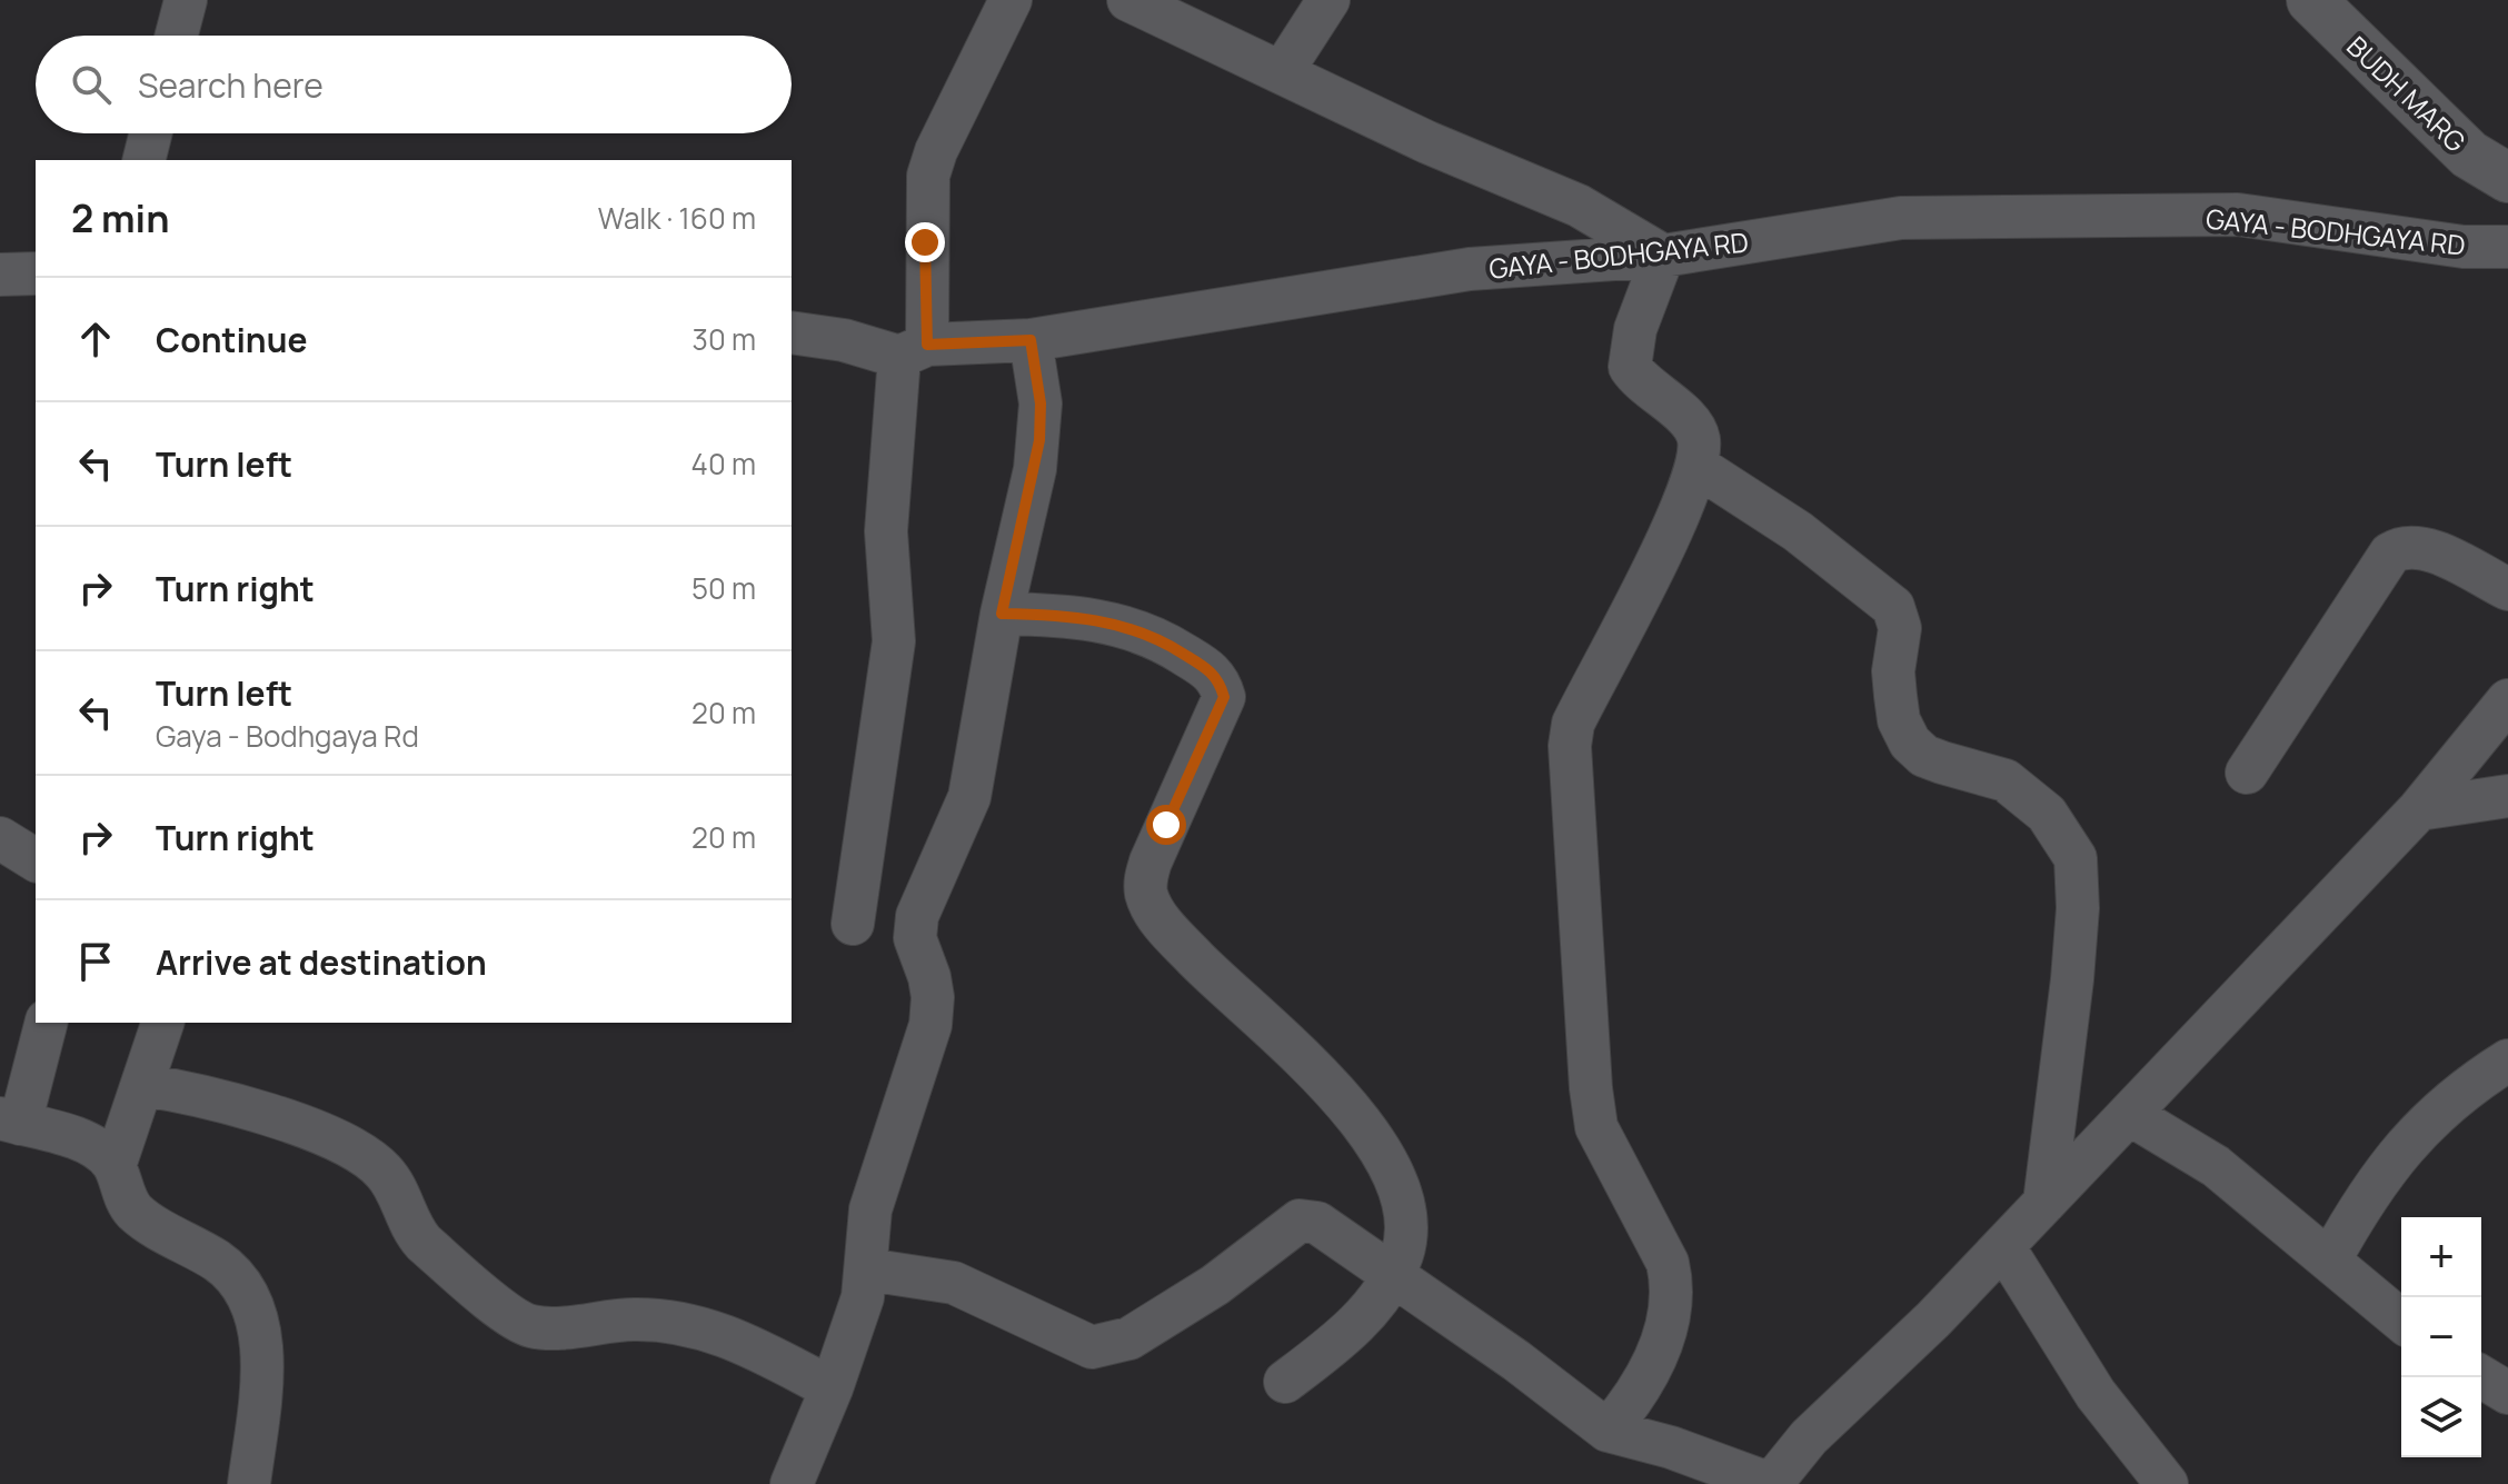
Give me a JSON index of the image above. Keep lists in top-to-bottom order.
{
  "streets": {
    "street": ["BUDH MARG", "GAYA - BODHGAYA RD"]
  },
  "page": {
    "search": "Search here",
    "heading": ["2 min", "Walk · 160 m"],
    "list": [
      ["Continue", "30 m"],
      ["Turn left", "40 m"],
      ["Turn right", "50 m"],
      ["Turn left", "Gaya - Bodhgaya Rd", "20 m"],
      ["Turn right", "20 m"],
      "Arrive at destination"
    ],
    "map_buttons": ["+", "−"]
  }
}
